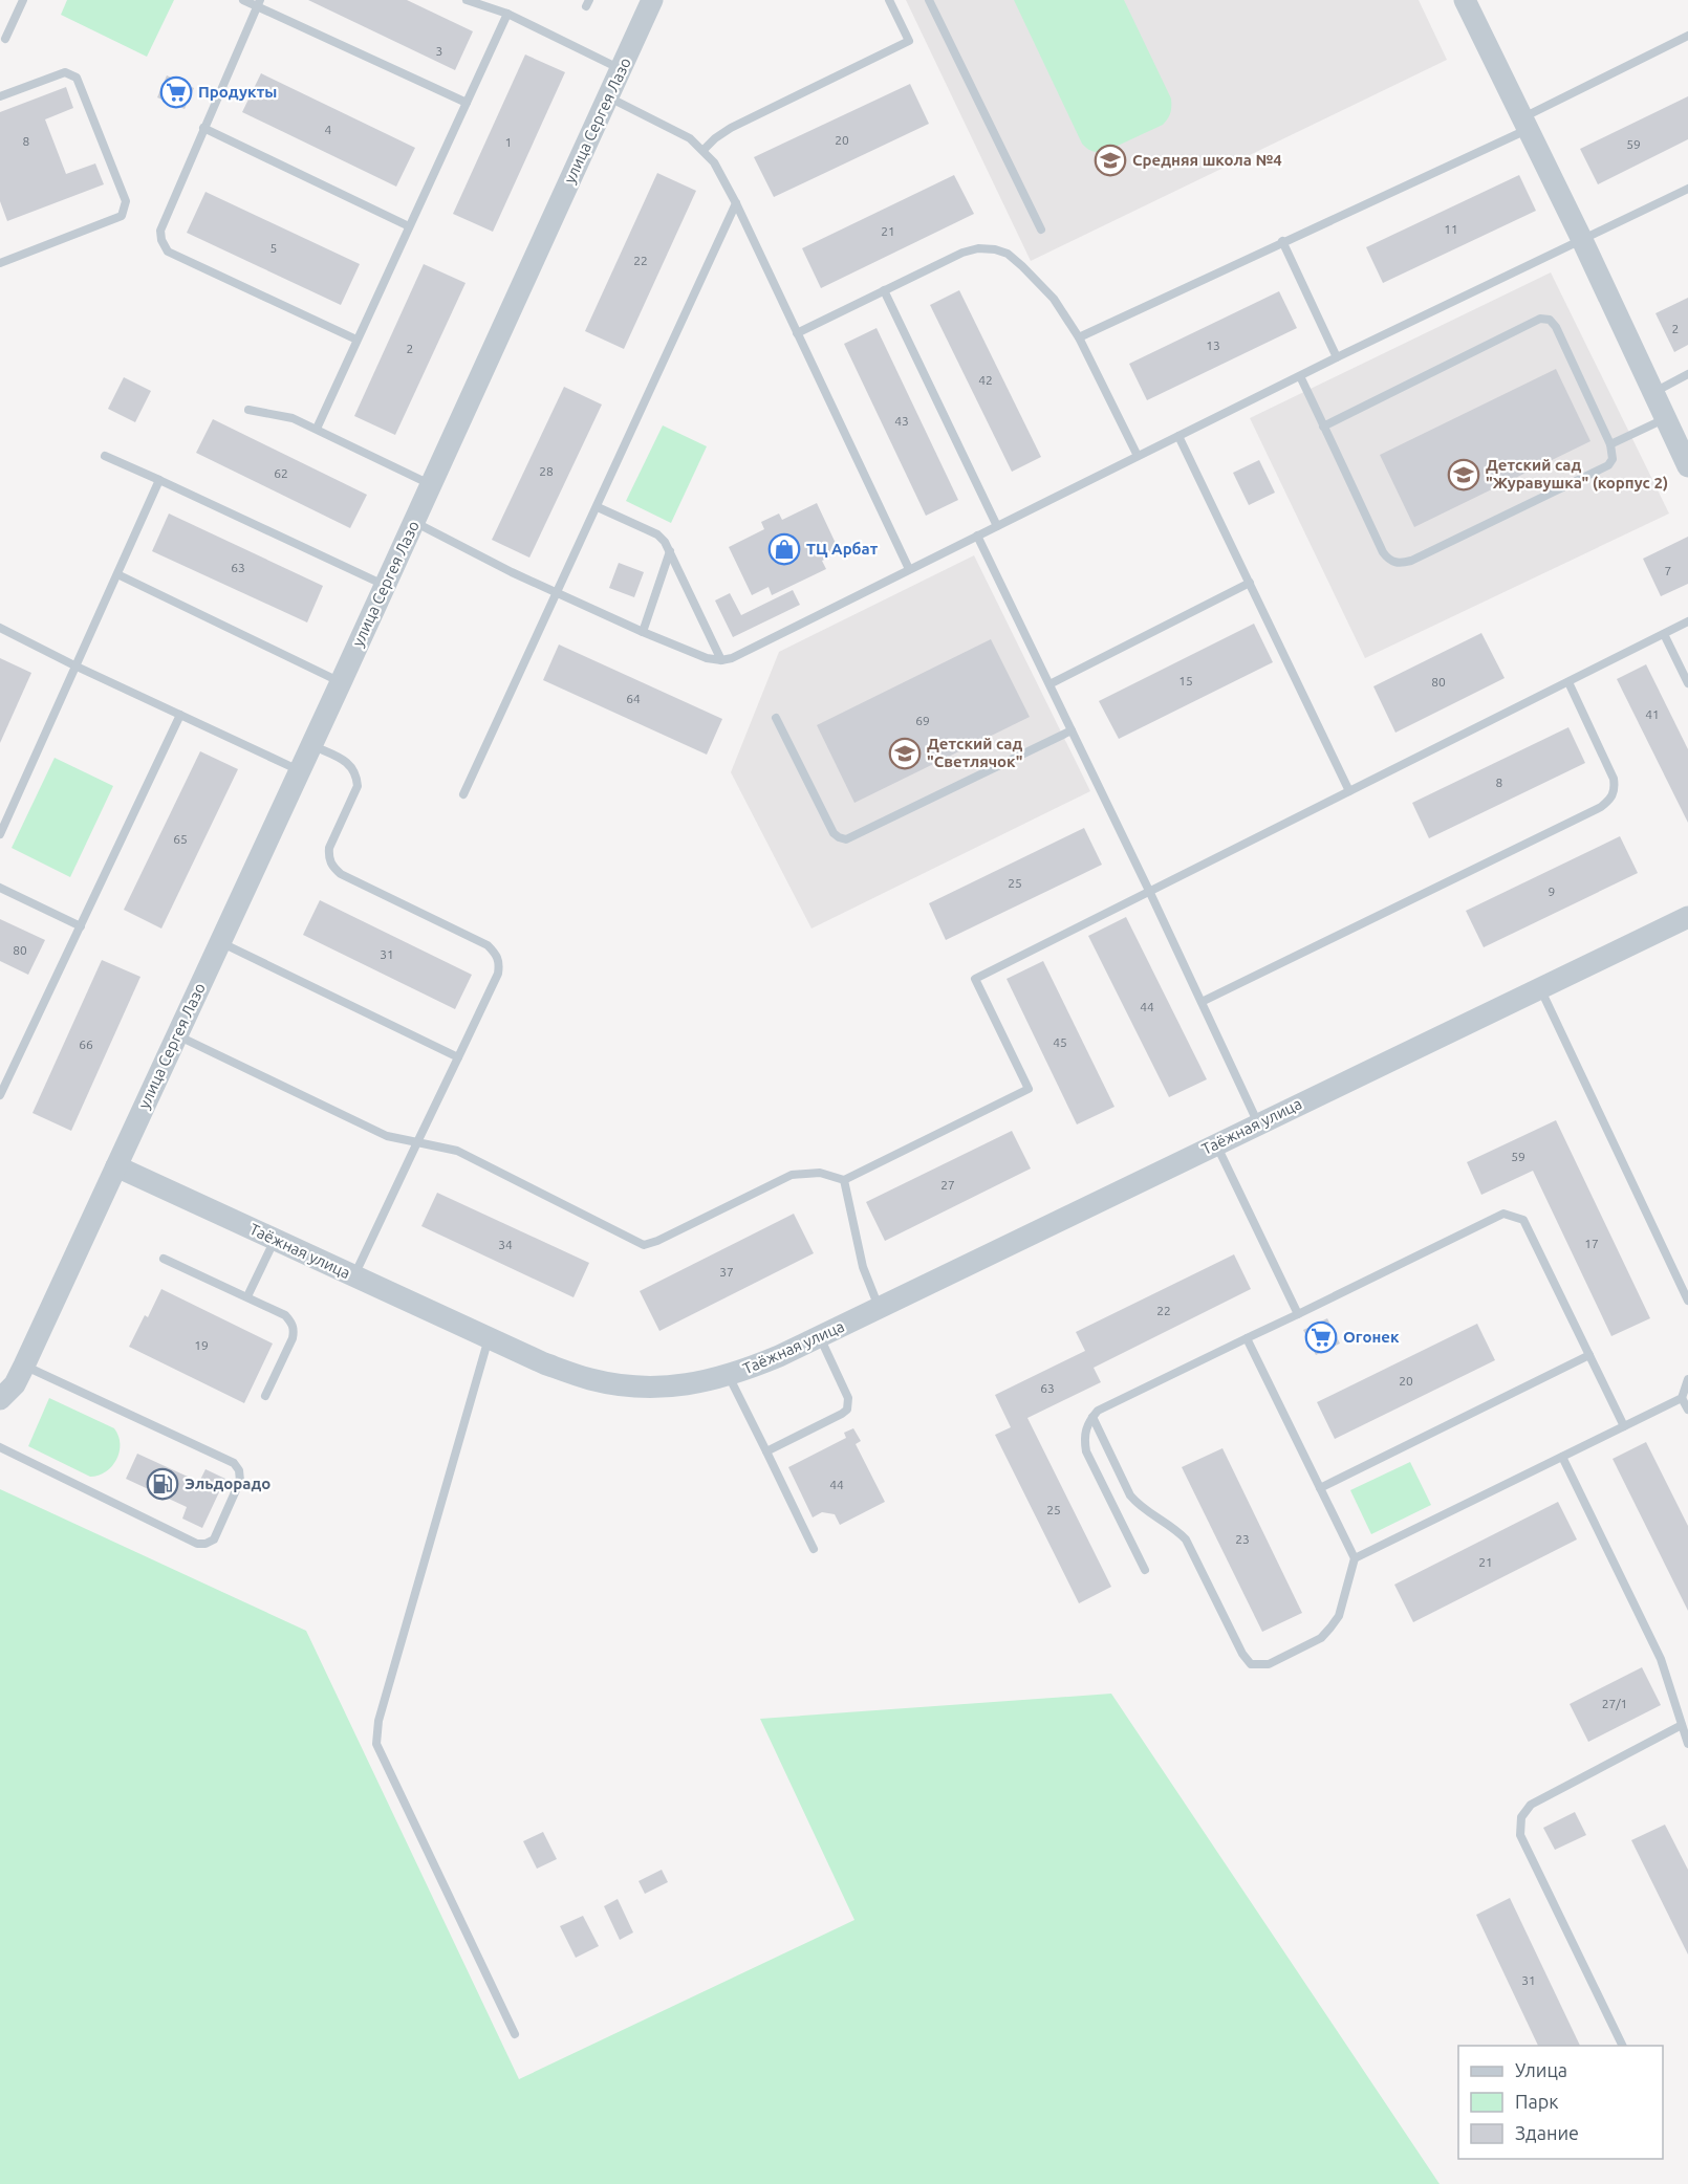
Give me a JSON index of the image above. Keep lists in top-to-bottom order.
{
  "streets": {
    "street": ["улица Сергея Лазо", "Таёжная улица"]
  },
  "crossings": [
    ["улица Сергея Лазо", "Таёжная улица"]
  ],
  "places": {
    "supermarket": ["Продукты", "Огонек"],
    "school or university": ["Средняя школа №4", "Детский сад \"Журавушка\" (корпус 2)", "Детский сад \"Светлячок\""],
    "shop": ["ТЦ Арбат"],
    "fuel station": ["Эльдорадо"]
  },
  "house_numbers": [
    "3",
    "4",
    "20",
    "8",
    "1",
    "59",
    "11",
    "21",
    "5",
    "22",
    "2",
    "13",
    "2",
    "42",
    "43",
    "28",
    "62",
    "63",
    "7",
    "15",
    "80",
    "64",
    "41",
    "69",
    "8",
    "65",
    "25",
    "9",
    "80",
    "31",
    "44",
    "45",
    "66",
    "59",
    "27",
    "17",
    "34",
    "37",
    "22",
    "19",
    "20",
    "63",
    "44",
    "25",
    "23",
    "21",
    "27/1",
    "31"
  ],
  "legend": ["Улица", "Парк", "Здание"]
}
